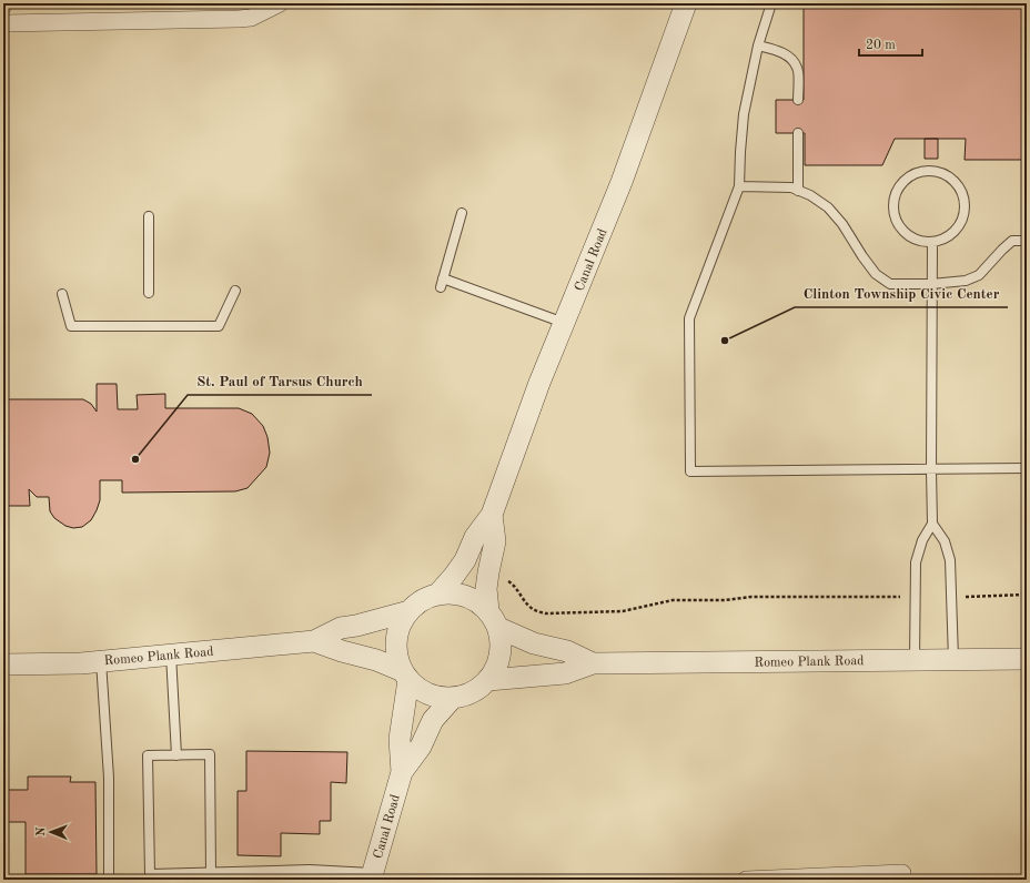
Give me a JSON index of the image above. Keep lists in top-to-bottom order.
{
  "streets": {
    "street": ["Canal Road", "Romeo Plank Road"]
  },
  "crossings": [
    ["Canal Road", "Romeo Plank Road"]
  ],
  "places": ["Clinton Township Civic Center", "St. Paul of Tarsus Church"],
  "scale_bar": "20 m",
  "north": "left"
}
